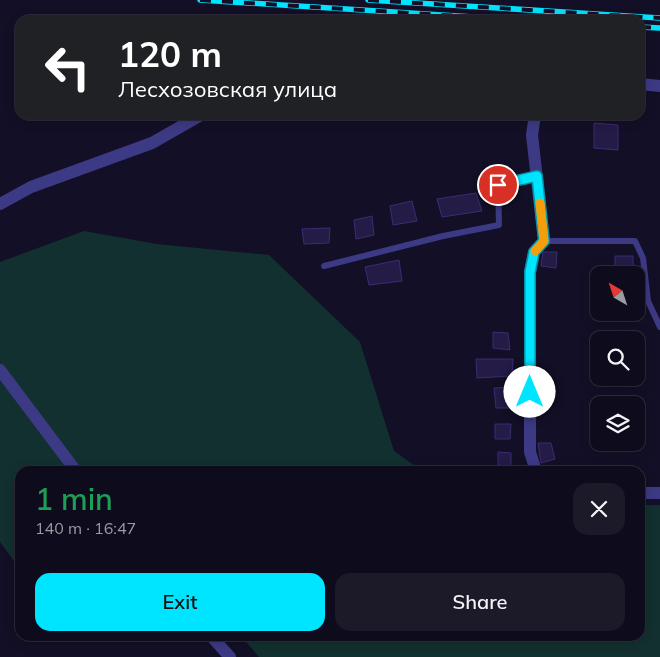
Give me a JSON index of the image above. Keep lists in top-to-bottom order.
{
  "north": "top left",
  "page": {
    "turn": ["120 m", "Лесхозовская улица"],
    "heading": ["1 min", "140 m · 16:47"],
    "buttons": ["Exit", "Share"]
  }
}
